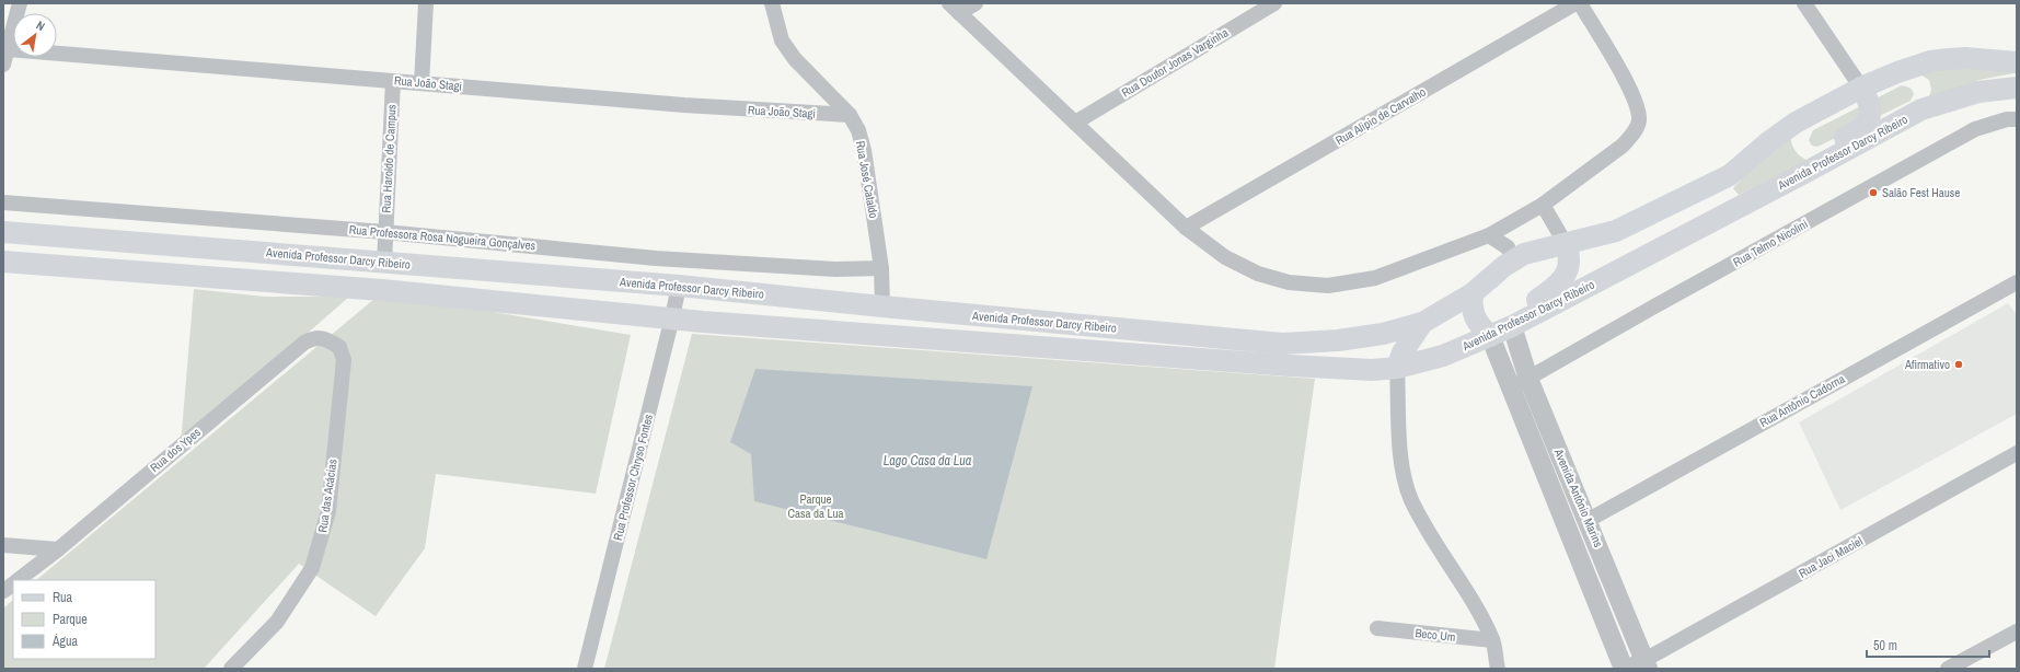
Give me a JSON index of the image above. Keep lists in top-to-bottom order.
{
  "streets": {
    "main road": ["Avenida Professor Darcy Ribeiro"],
    "street": [
      "Rua Doutor Jonas Varginha",
      "Rua João Stagi",
      "Rua Alipio de Carvalho",
      "Rua Haroldo de Campus",
      "Rua José Cataldo",
      "Rua Professora Rosa Nogueira Gonçalves",
      "Rua Telmo Nicolini",
      "Rua Antônio Cadorna",
      "Rua dos Ypes",
      "Rua Professor Chryso Fontes",
      "Rua das Acácias",
      "Avenida Antônio Marins",
      "Rua Jaci Maciel",
      "Beco Um"
    ]
  },
  "crossings": [
    ["Rua João Stagi", "Rua Haroldo de Campus"],
    ["Rua João Stagi", "Rua José Cataldo"],
    ["Avenida Professor Darcy Ribeiro", "Rua Haroldo de Campus"],
    ["Avenida Professor Darcy Ribeiro", "Rua José Cataldo"],
    ["Avenida Professor Darcy Ribeiro", "Rua Professor Chryso Fontes"],
    ["Avenida Professor Darcy Ribeiro", "Avenida Antônio Marins"],
    ["Rua Haroldo de Campus", "Rua Professora Rosa Nogueira Gonçalves"],
    ["Rua José Cataldo", "Rua Professora Rosa Nogueira Gonçalves"],
    ["Rua Telmo Nicolini", "Avenida Antônio Marins"],
    ["Rua Antônio Cadorna", "Avenida Antônio Marins"],
    ["Rua dos Ypes", "Rua das Acácias"],
    ["Avenida Antônio Marins", "Rua Jaci Maciel"]
  ],
  "water": ["Lago Casa da Lua"],
  "parks": ["Parque Casa da Lua"],
  "places": ["Salão Fest Hause", "Afirmativo"],
  "legend": ["Rua", "Parque", "Água"],
  "scale_bar": "50 m",
  "north": "top right"
}
